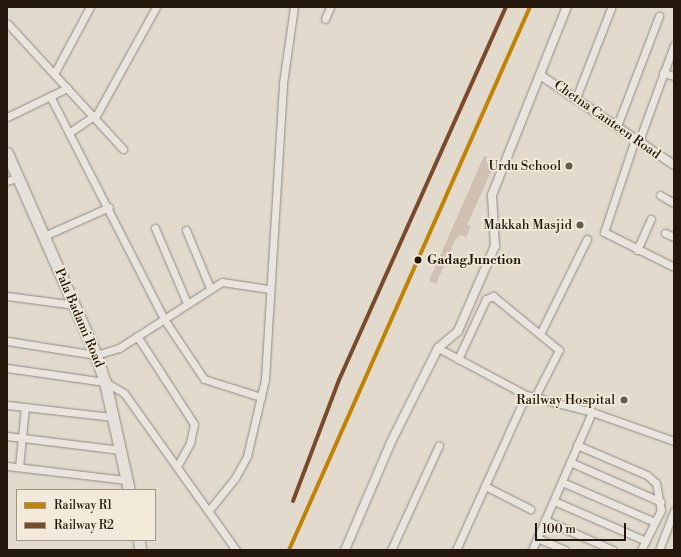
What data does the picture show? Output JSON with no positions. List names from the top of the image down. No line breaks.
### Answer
{"streets":{"main road":["Pala Badami Road"],"street":["Chetna Canteen Road"]},"places":["Urdu School","Makkah Masjid","Gadag Junction","Railway Hospital"],"lines":["rail line R1","rail line R2"],"legend":["Railway R1","Railway R2"],"scale_bar":"100 m"}
